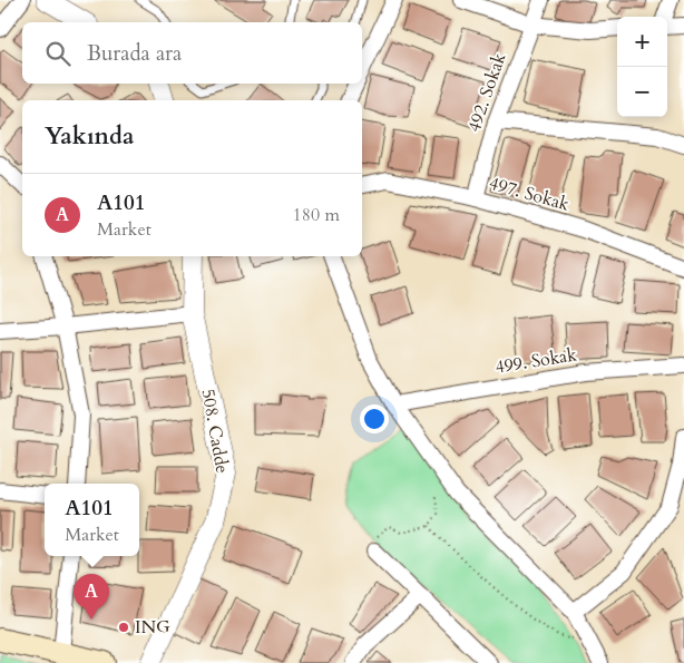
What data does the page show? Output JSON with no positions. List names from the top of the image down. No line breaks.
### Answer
{"streets":{"street":["492. Sokak","497. Sokak","499. Sokak","508. Cadde"]},"crossings":[["492. Sokak","497. Sokak"]],"places":["ING"],"page":{"map_buttons":["+","−"],"search":"Burada ara","heading":"Yakında","list":[{"mark":"A","name":"A101","note":"Market","value":"180 m"}],"popup":["A101","Market"],"pins":"A"}}
